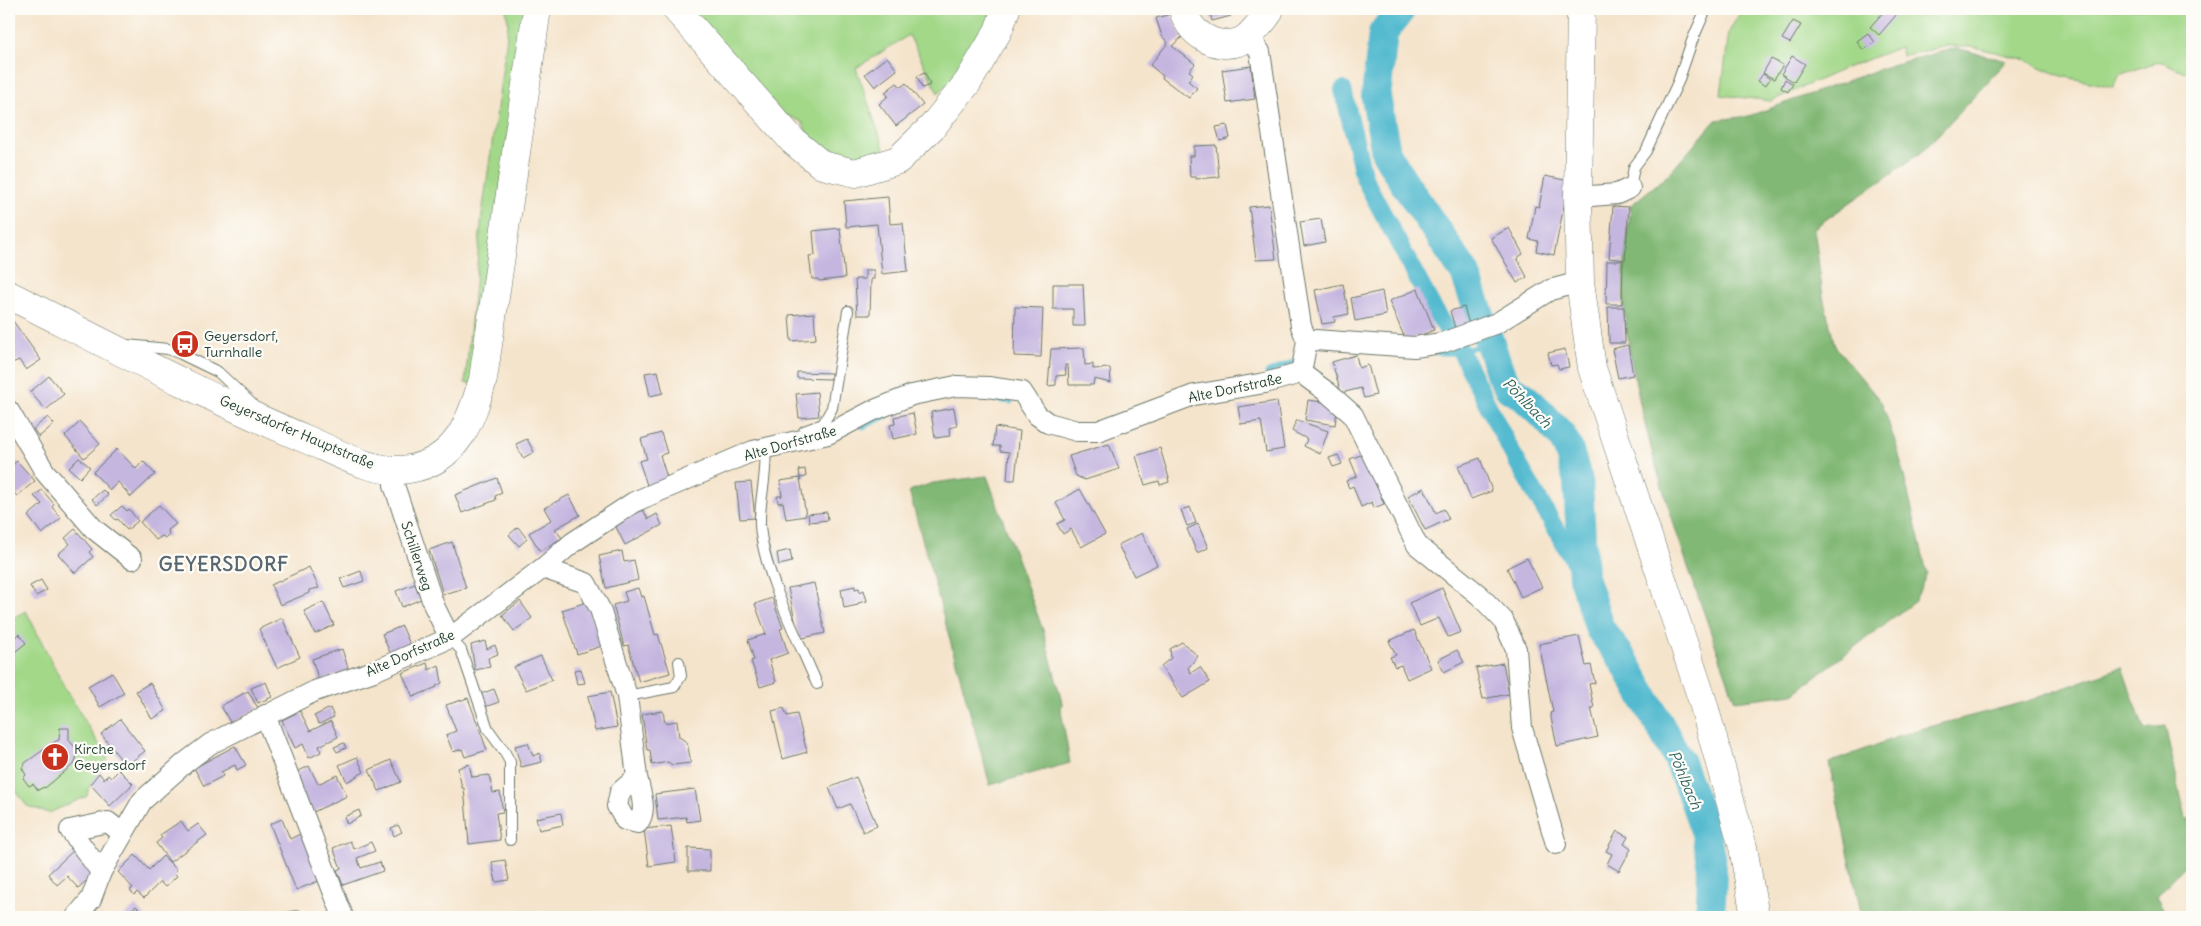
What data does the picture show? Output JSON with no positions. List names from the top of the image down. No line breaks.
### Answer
{"streets":{"main road":["Geyersdorfer Hauptstraße"],"street":["Alte Dorfstraße","Schillerweg"]},"crossings":[["Alte Dorfstraße","Schillerweg"],["Geyersdorfer Hauptstraße","Schillerweg"]],"districts":["GEYERSDORF"],"water":["Pöhlbach"],"places":{"bus stop":["Geyersdorf, Turnhalle"],"church":["Kirche Geyersdorf"]}}
